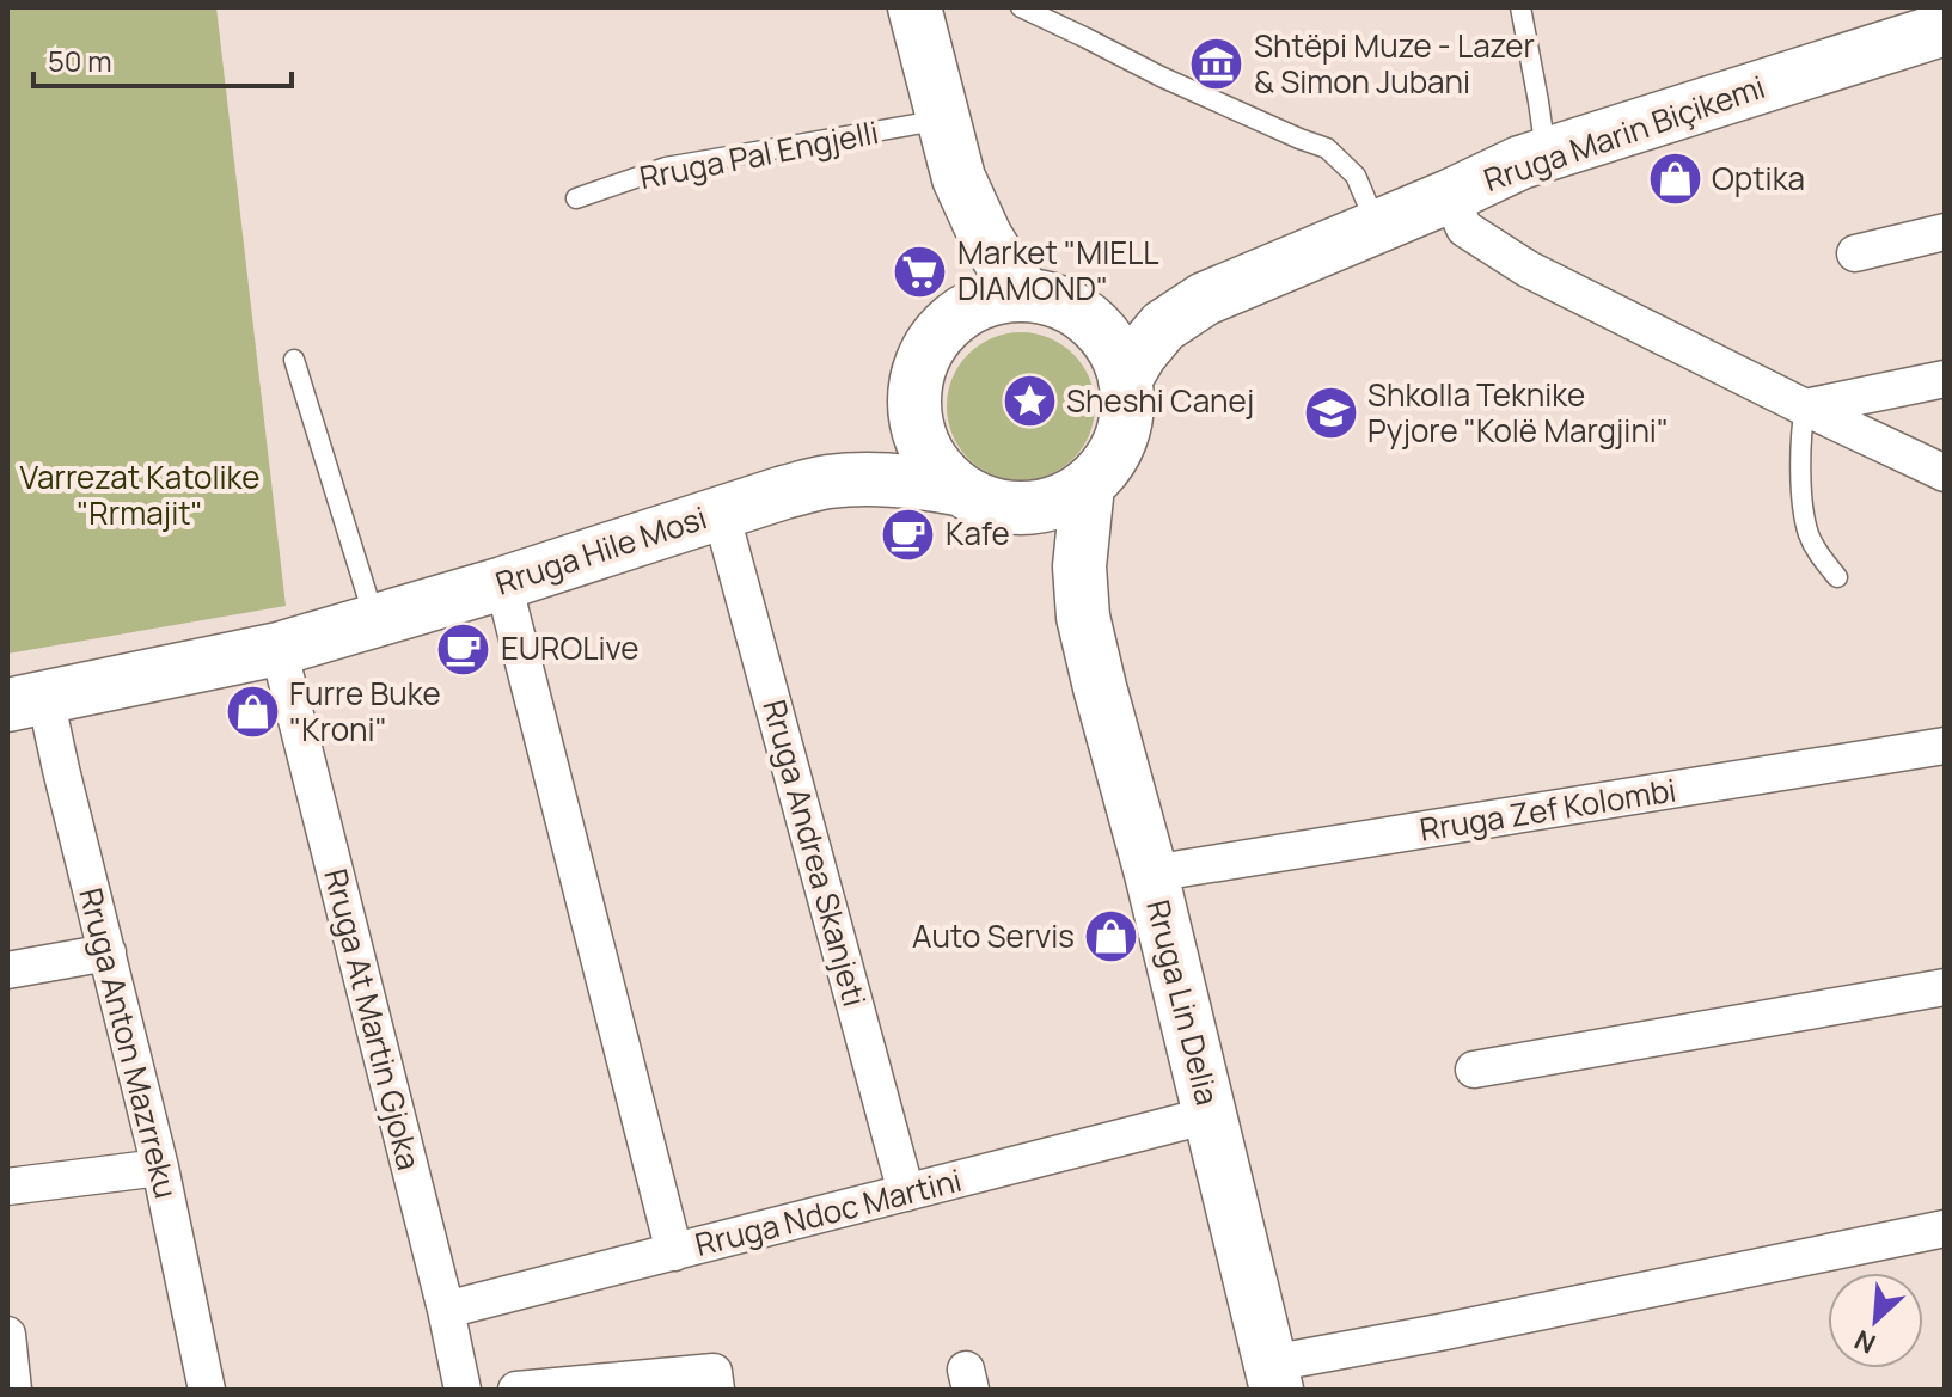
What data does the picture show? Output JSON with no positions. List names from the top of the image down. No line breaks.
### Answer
{"streets":{"main road":["Rruga Marin Biçikemi","Rruga Hile Mosi","Rruga Lin Delia"],"street":["Rruga Zef Kolombi","Rruga Andrea Skanjeti","Rruga At Martin Gjoka","Rruga Anton Mazrreku","Rruga Ndoc Martini"],"lane":["Rruga Pal Engjelli"]},"crossings":[["Rruga Marin Biçikemi","Rruga Hile Mosi"],["Rruga Marin Biçikemi","Rruga Lin Delia"],["Rruga Hile Mosi","Rruga Andrea Skanjeti"],["Rruga Hile Mosi","Rruga Lin Delia"],["Rruga Hile Mosi","Rruga At Martin Gjoka"],["Rruga Hile Mosi","Rruga Anton Mazrreku"],["Rruga Zef Kolombi","Rruga Lin Delia"],["Rruga Andrea Skanjeti","Rruga Ndoc Martini"],["Rruga Lin Delia","Rruga Ndoc Martini"],["Rruga At Martin Gjoka","Rruga Ndoc Martini"]],"parks":["Varrezat Katolike \"Rrmajit\""],"places":{"museum":["Shtëpi Muze - Lazer & Simon Jubani"],"shop":["Optika","Furre Buke \"Kroni\"","Auto Servis"],"supermarket":["Market \"MIELL DIAMOND\""],"place":["Sheshi Canej"],"school or university":["Shkolla Teknike Pyjore \"Kolë Margjini\""],"cafe":["Kafe","EUROLive"]},"scale_bar":"50 m","north":"bottom left"}
